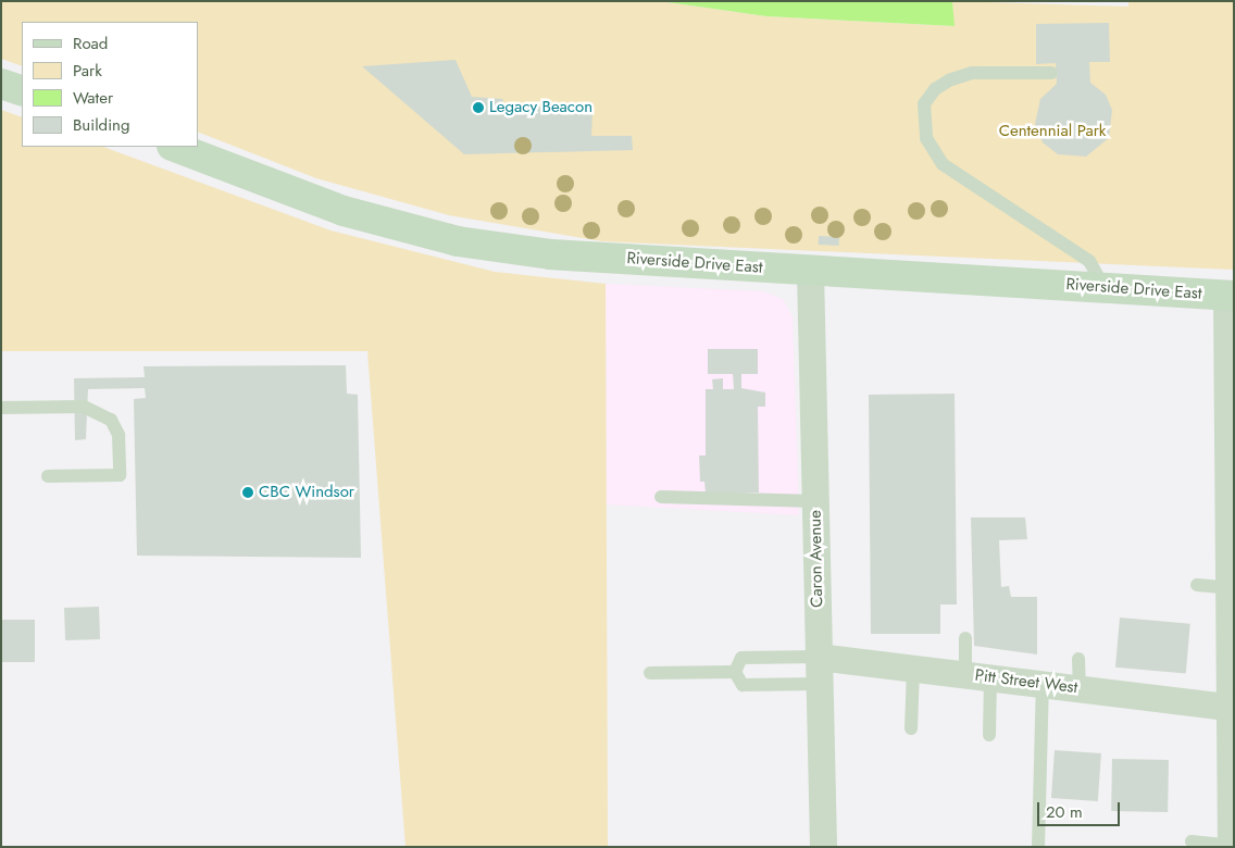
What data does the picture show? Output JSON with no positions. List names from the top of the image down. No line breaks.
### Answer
{"streets":{"main road":["Riverside Drive East"],"street":["Caron Avenue","Pitt Street West"]},"crossings":[["Riverside Drive East","Caron Avenue"],["Caron Avenue","Pitt Street West"]],"parks":["Centennial Park"],"places":["Legacy Beacon","CBC Windsor"],"legend":["Road","Park","Water","Building"],"scale_bar":"20 m"}
